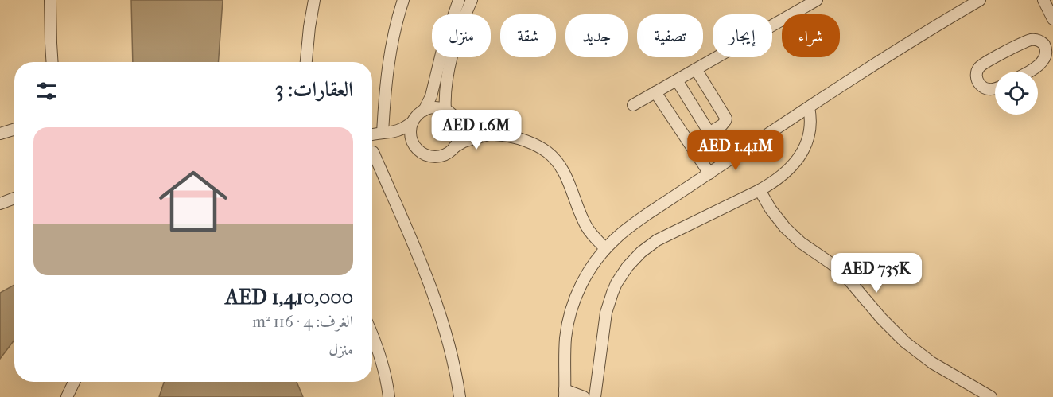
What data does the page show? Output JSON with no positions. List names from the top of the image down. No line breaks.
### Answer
{"page":{"chip":["شراء","إيجار","تصفية","جديد","شقة","منزل"],"heading":"العقارات: 3","price":["AED 1.6M","AED 1.41M","AED 735K"],"list":[{"name":"AED 1,410,000","note":"الغرف: 4 · 116 m² · منزل"}]}}
